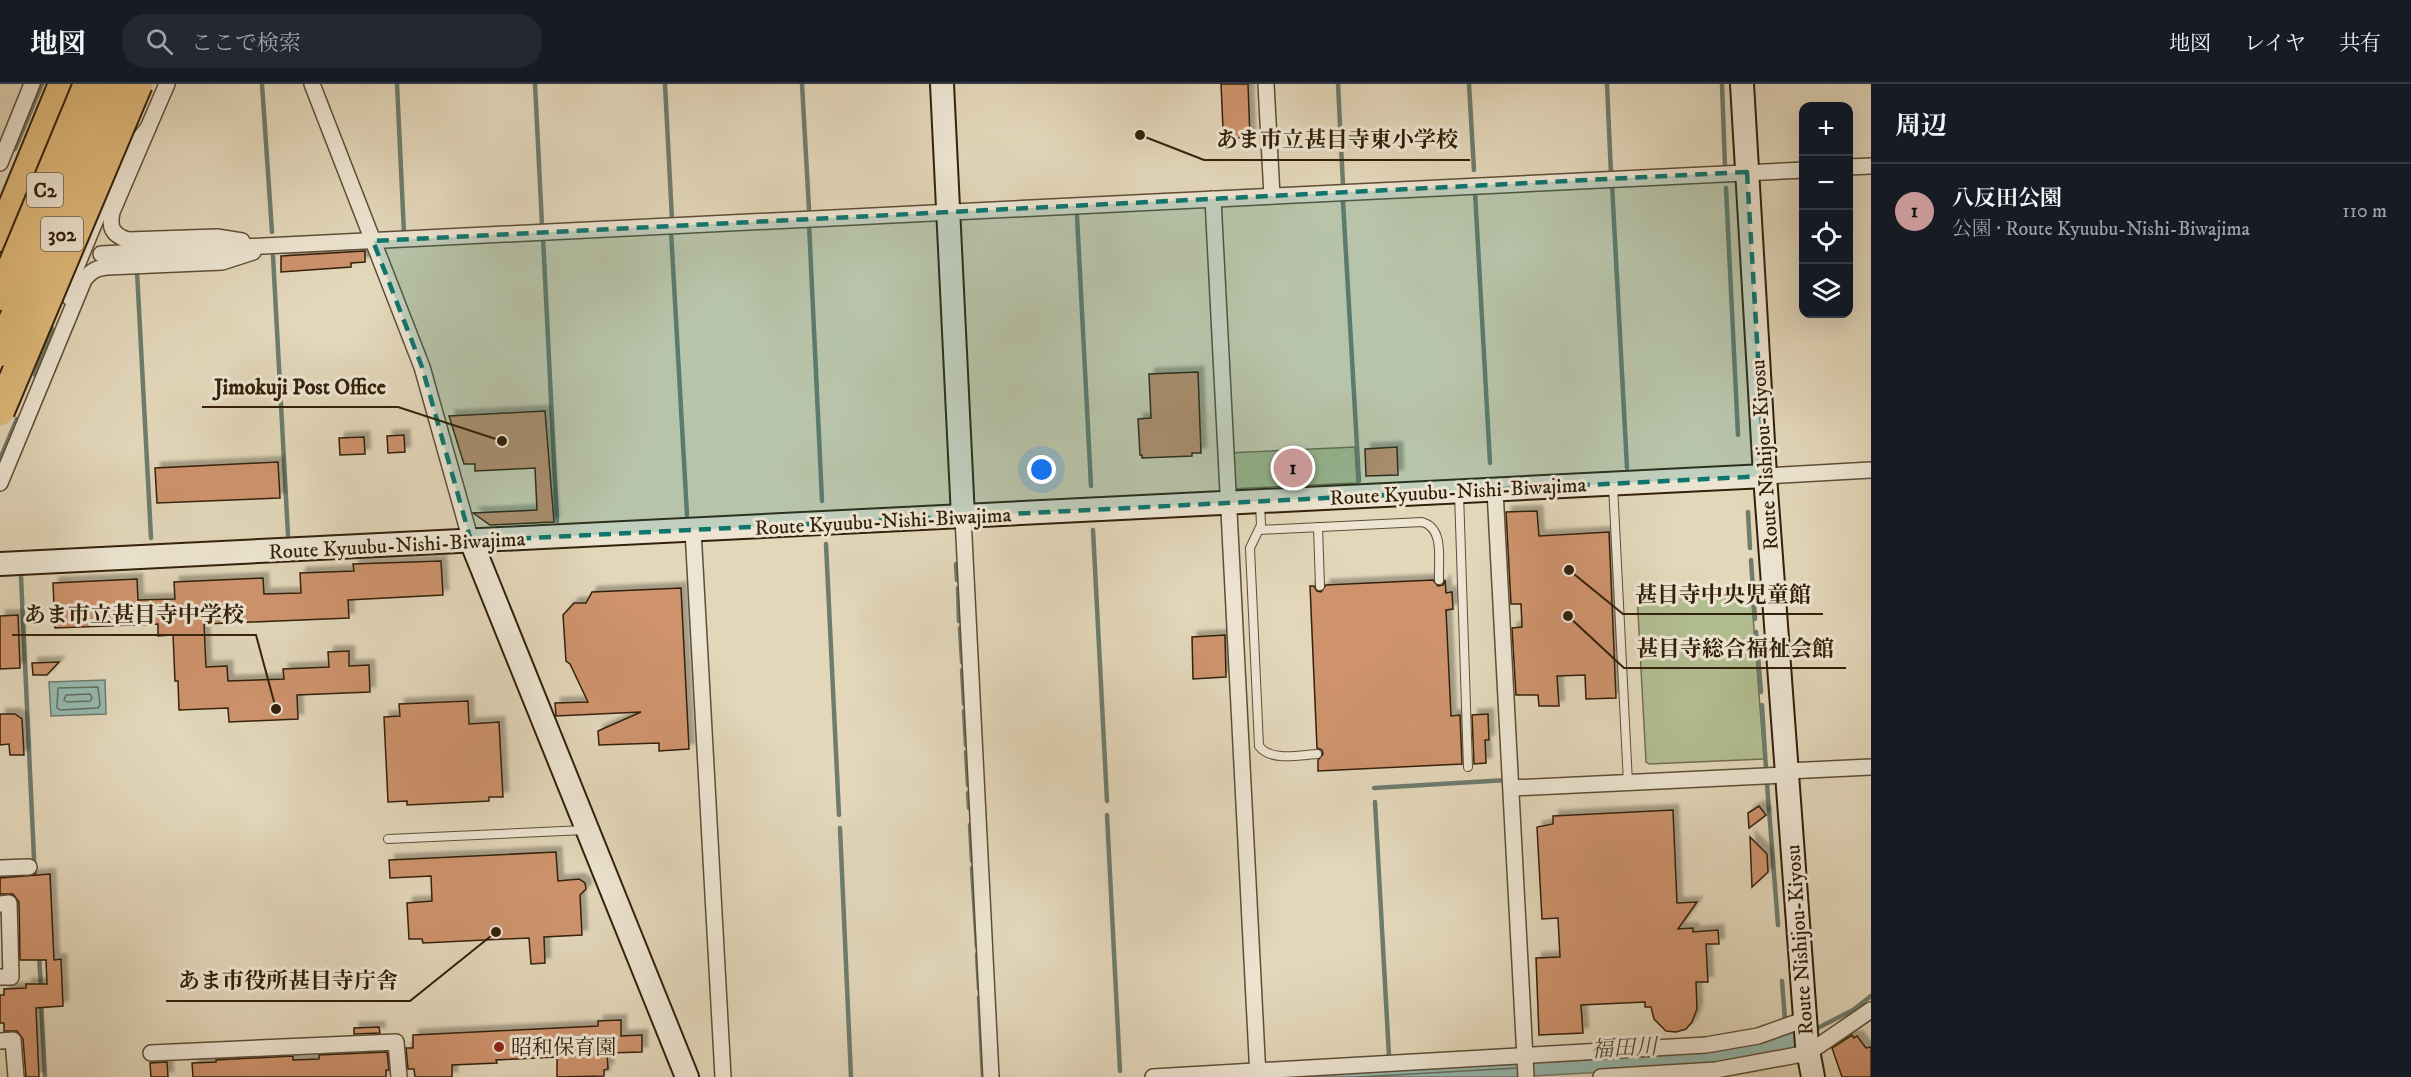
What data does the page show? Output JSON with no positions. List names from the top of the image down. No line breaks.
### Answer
{"streets":{"highway":["C2","302"],"main road":["Route Nishijou-Kiyosu","Route Kyuubu-Nishi-Biwajima"]},"crossings":[["Route Nishijou-Kiyosu","Route Kyuubu-Nishi-Biwajima"]],"water":["福田川"],"places":["あま市立甚目寺東小学校","Jimokuji Post Office","甚目寺中央児童館","甚目寺総合福祉会館","あま市立甚目寺中学校","あま市役所甚目寺庁舎","昭和保育園"],"page":{"header":"地図","search":"ここで検索","nav":["地図","レイヤ","共有"],"heading":"周辺","map_buttons":["+","−"],"list":[{"mark":"1","name":"八反田公園","note":"公園 · Route Kyuubu-Nishi-Biwajima","value":"110 m"}],"pins":"1"}}
